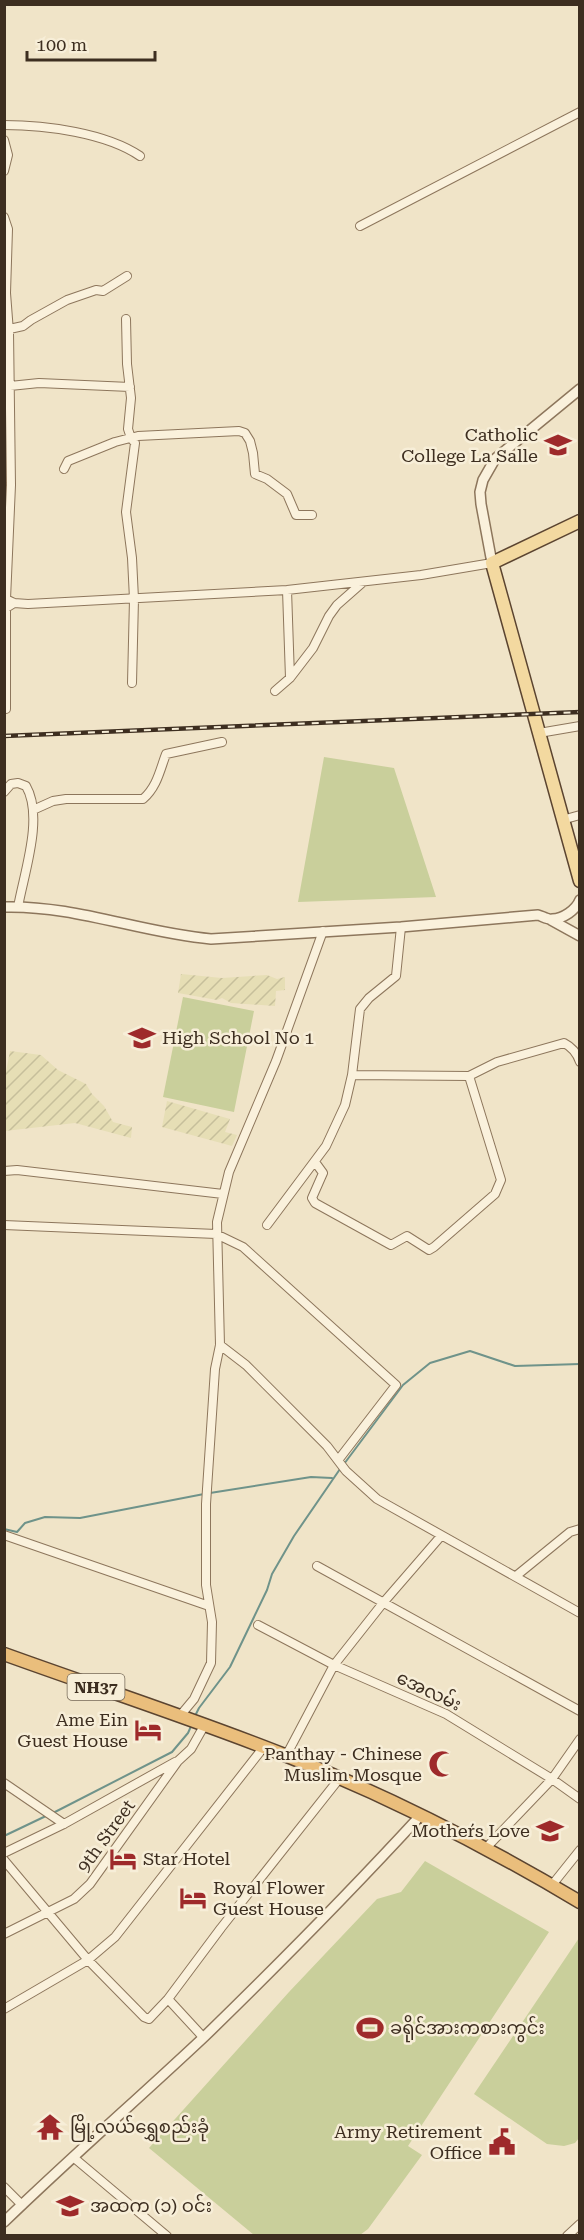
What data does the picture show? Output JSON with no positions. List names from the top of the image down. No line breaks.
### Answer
{"streets":{"highway":["NH37"],"street":["အေလမ်း","9th Street"]},"crossings":[["NH37","9th Street"]],"places":{"school or university":["Catholic College La Salle","High School No 1","Mother´s Love","အထက (၁) ဝင်း"],"hotel":["Ame Ein Guest House","Star Hotel","Royal Flower Guest House"],"mosque":["Panthay - Chinese Muslim Mosque"],"sports":["ခရိုင်အားကစားကွင်း"],"temple":["မြို့လယ်ရွှေစည်းခုံ"],"public building":["Army Retirement Office"]},"scale_bar":"100 m"}
